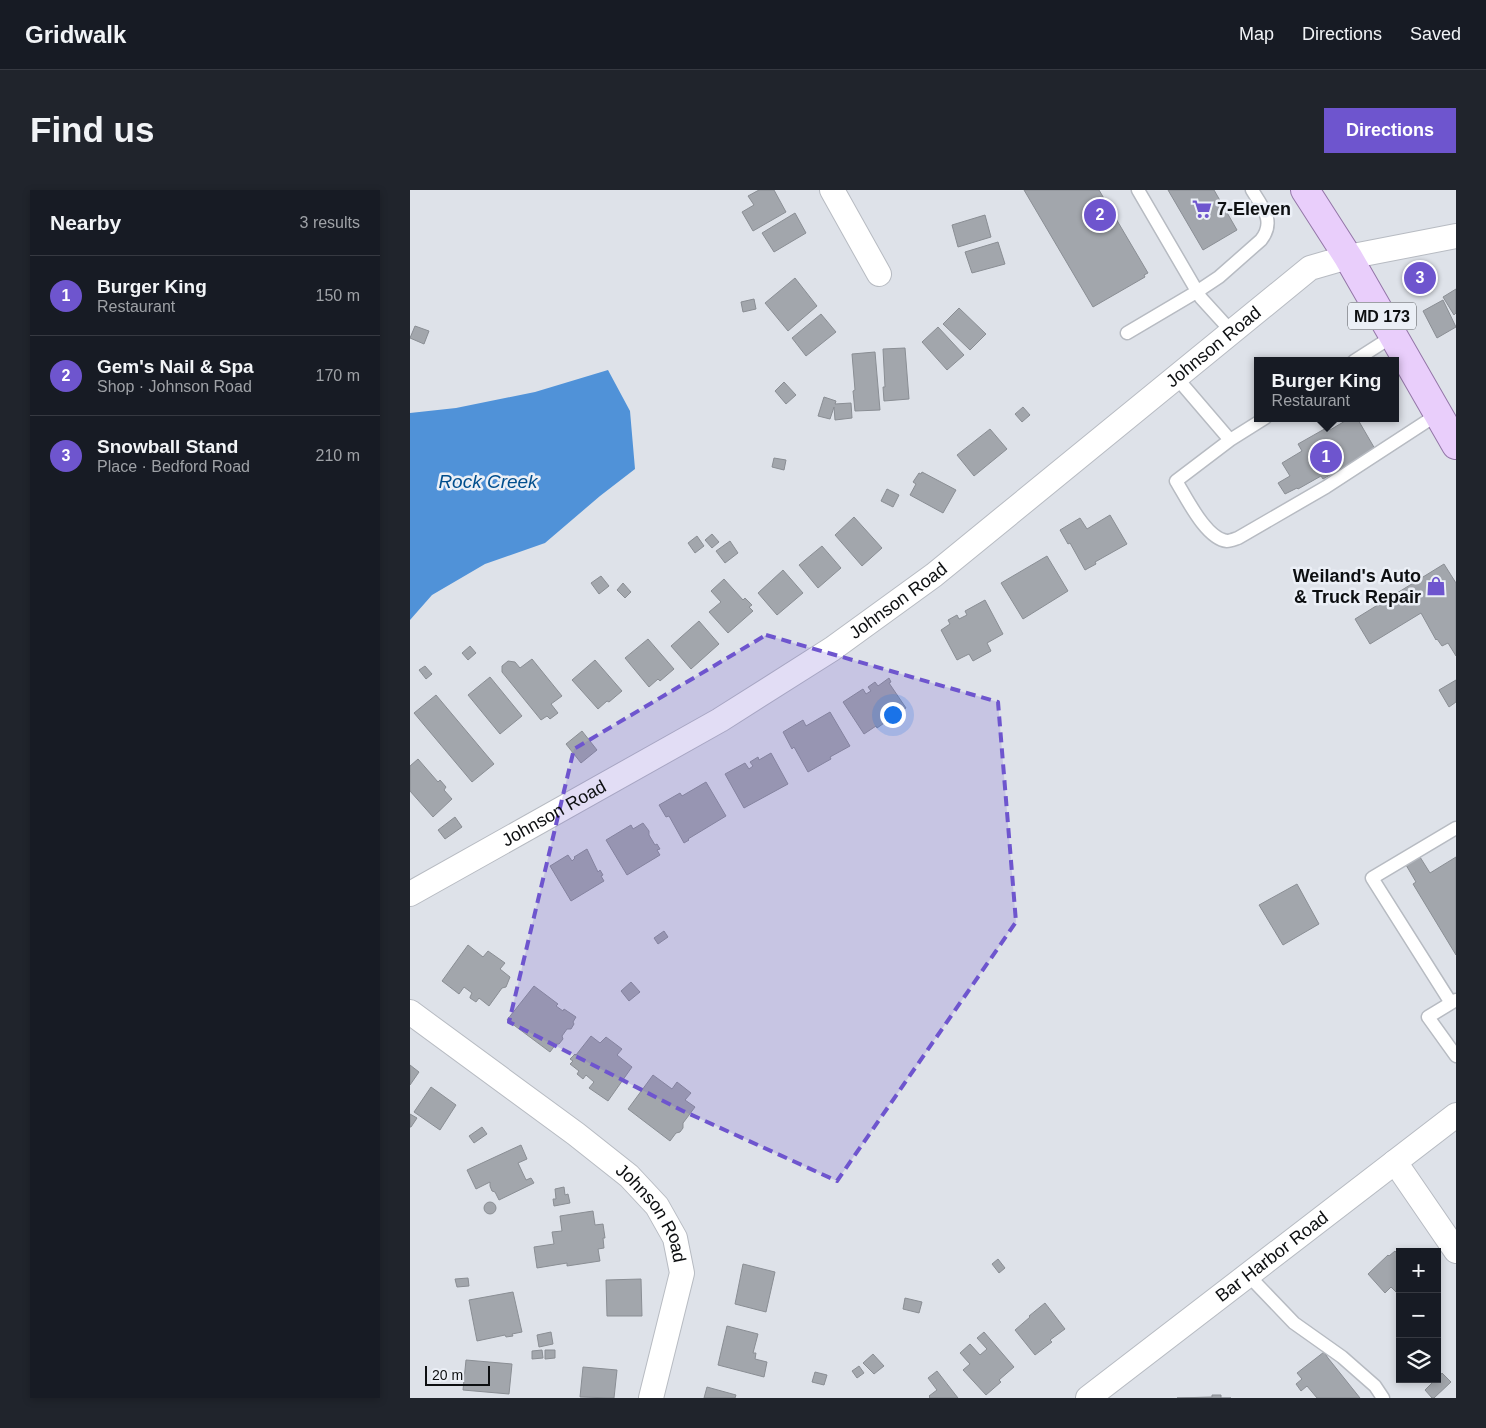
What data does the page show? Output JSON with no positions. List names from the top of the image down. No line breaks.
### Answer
{"streets":{"main road":["MD 173"],"street":["Johnson Road","Bar Harbor Road"]},"crossings":[["MD 173","Johnson Road"]],"water":["Rock Creek"],"places":{"supermarket":["7-Eleven"],"shop":["Weiland's Auto & Truck Repair"]},"scale_bar":"20 m","page":{"header":"Gridwalk","nav":["Map","Directions","Saved"],"buttons":"Directions","title":"Find us","heading":["Nearby","3 results"],"pins":["2","3","1"],"list":[{"mark":"1","name":"Burger King","note":"Restaurant","value":"150 m"},{"mark":"2","name":"Gem's Nail & Spa","note":"Shop · Johnson Road","value":"170 m"},{"mark":"3","name":"Snowball Stand","note":"Place · Bedford Road","value":"210 m"}],"popup":["Burger King","Restaurant"],"map_buttons":["+","−"],"scale":"20 m"}}
